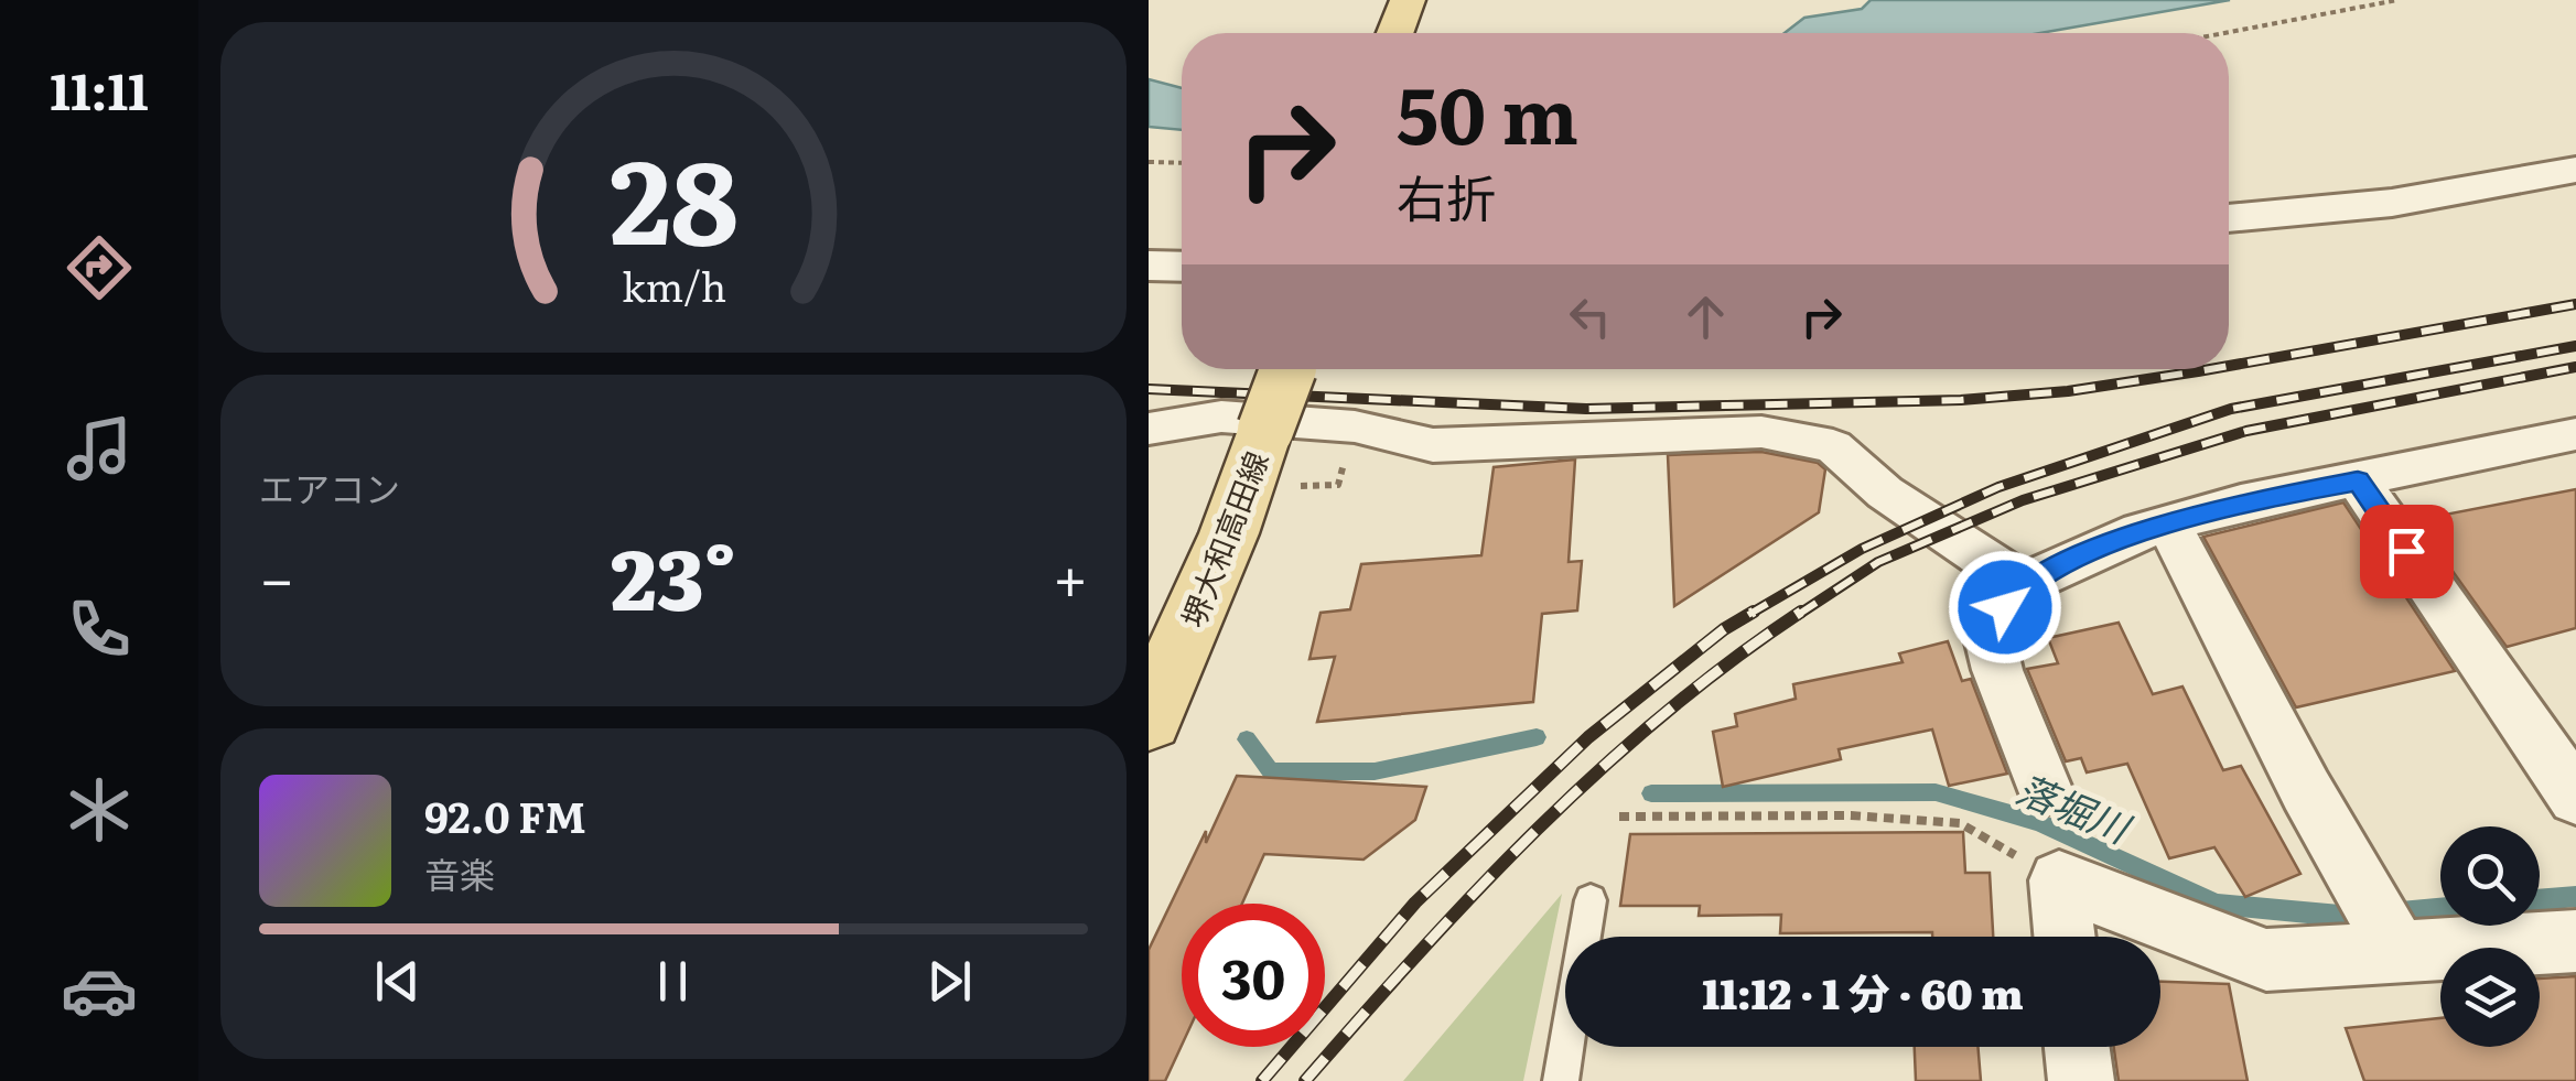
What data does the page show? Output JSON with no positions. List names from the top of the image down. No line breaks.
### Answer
{"streets":{"main road":["堺大和高田線"]},"water":["落堀川"],"page":{"tabs":"11:11","turn":["50 m","右折"],"tile":"エアコン","heat":["−","23°","+"],"song":["92.0 FM","音楽"],"limit":"30","trip":"11:12 · 1 分 · 60 m","gauge":["28","km/h"]}}
